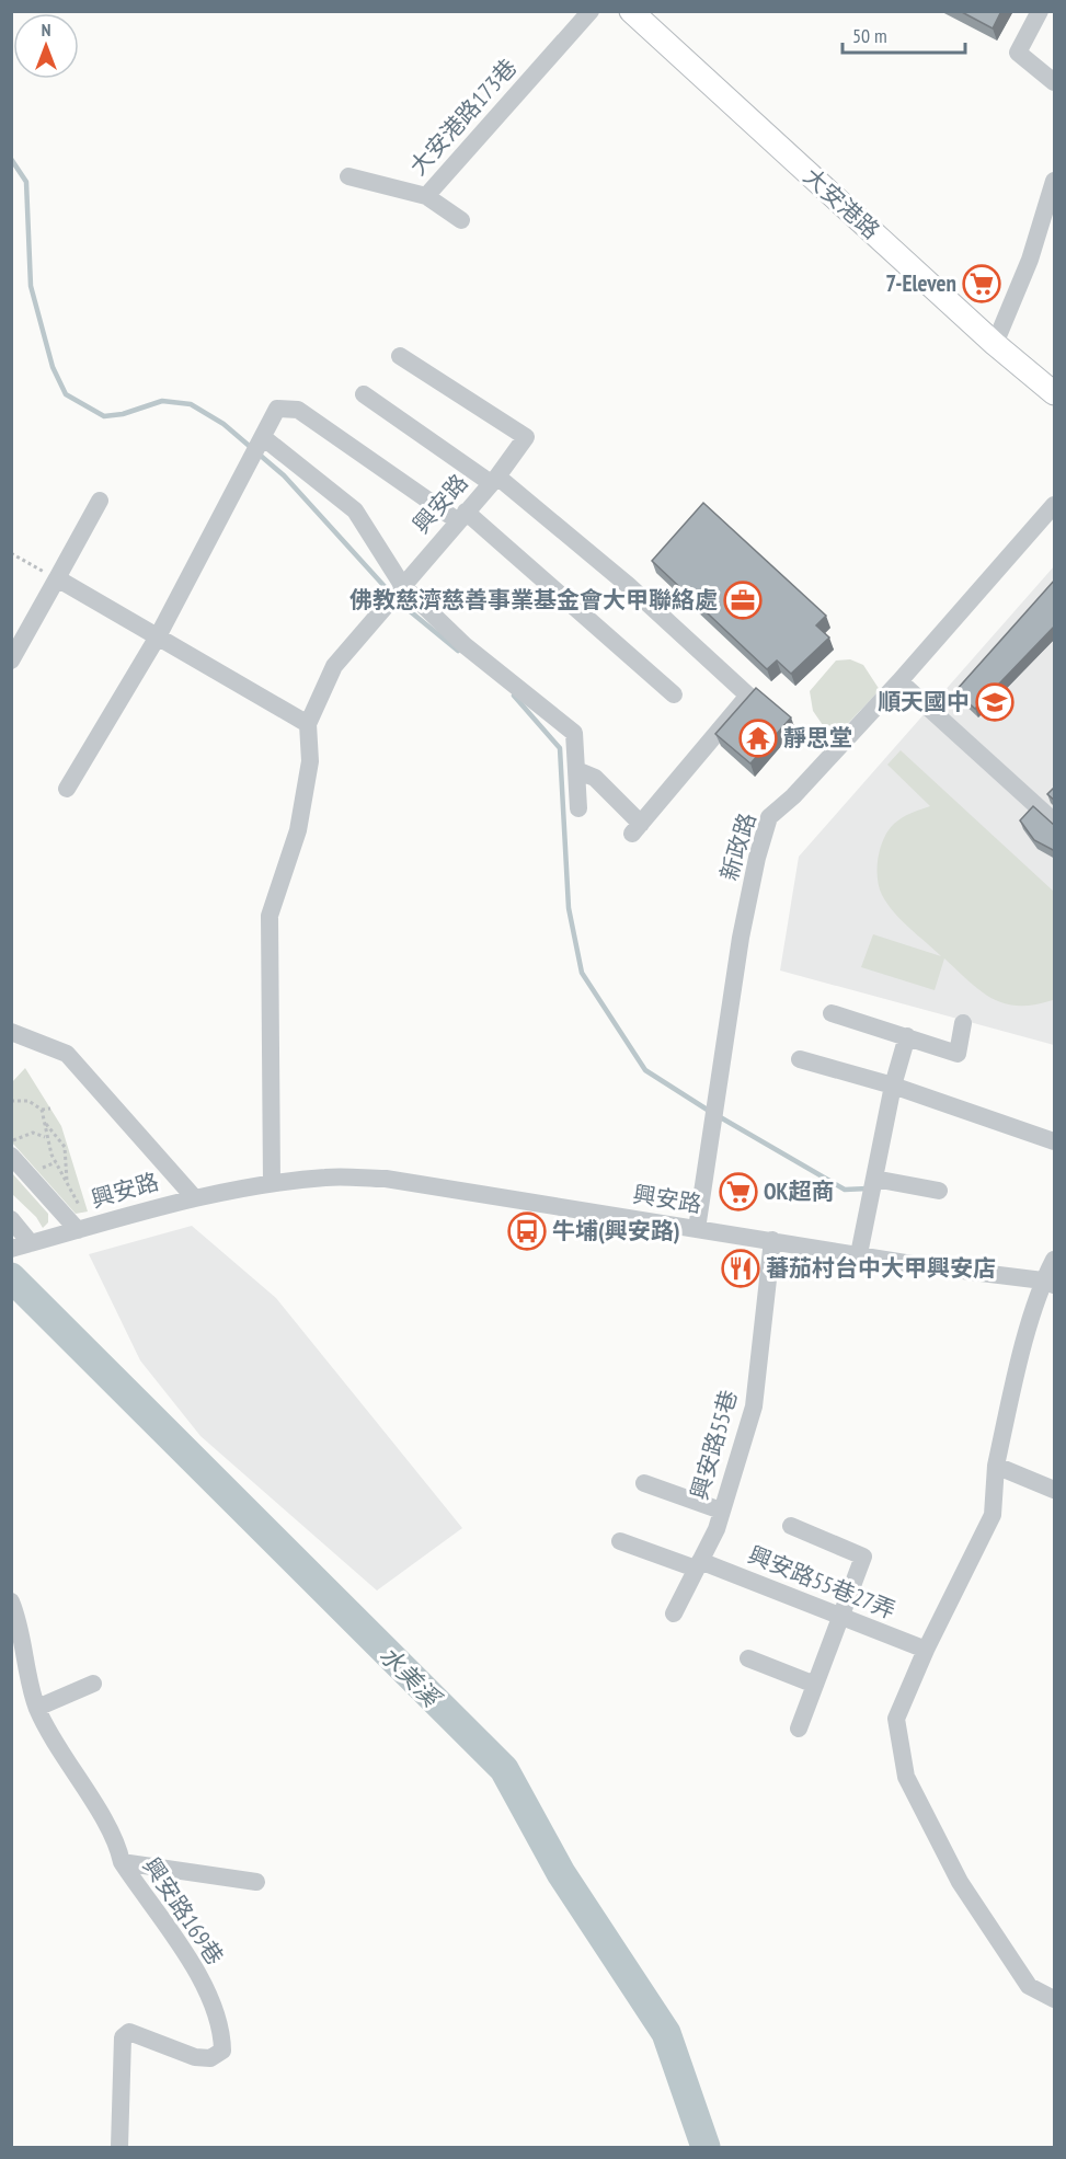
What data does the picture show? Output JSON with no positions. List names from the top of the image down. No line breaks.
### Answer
{"streets":{"main road":["大安港路"],"street":["大安港路173巷","興安路","新政路","興安路55巷","興安路55巷27弄","興安路169巷"]},"crossings":[["興安路","新政路"],["興安路","興安路55巷"],["興安路55巷","興安路55巷27弄"]],"water":["水美溪"],"places":{"supermarket":["7-Eleven","OK超商"],"office":["佛教慈濟慈善事業基金會大甲聯絡處"],"school or university":["順天國中"],"temple":["靜思堂"],"bus stop":["牛埔(興安路)"],"restaurant":["蕃茄村台中大甲興安店"]},"scale_bar":"50 m","north":"top"}
